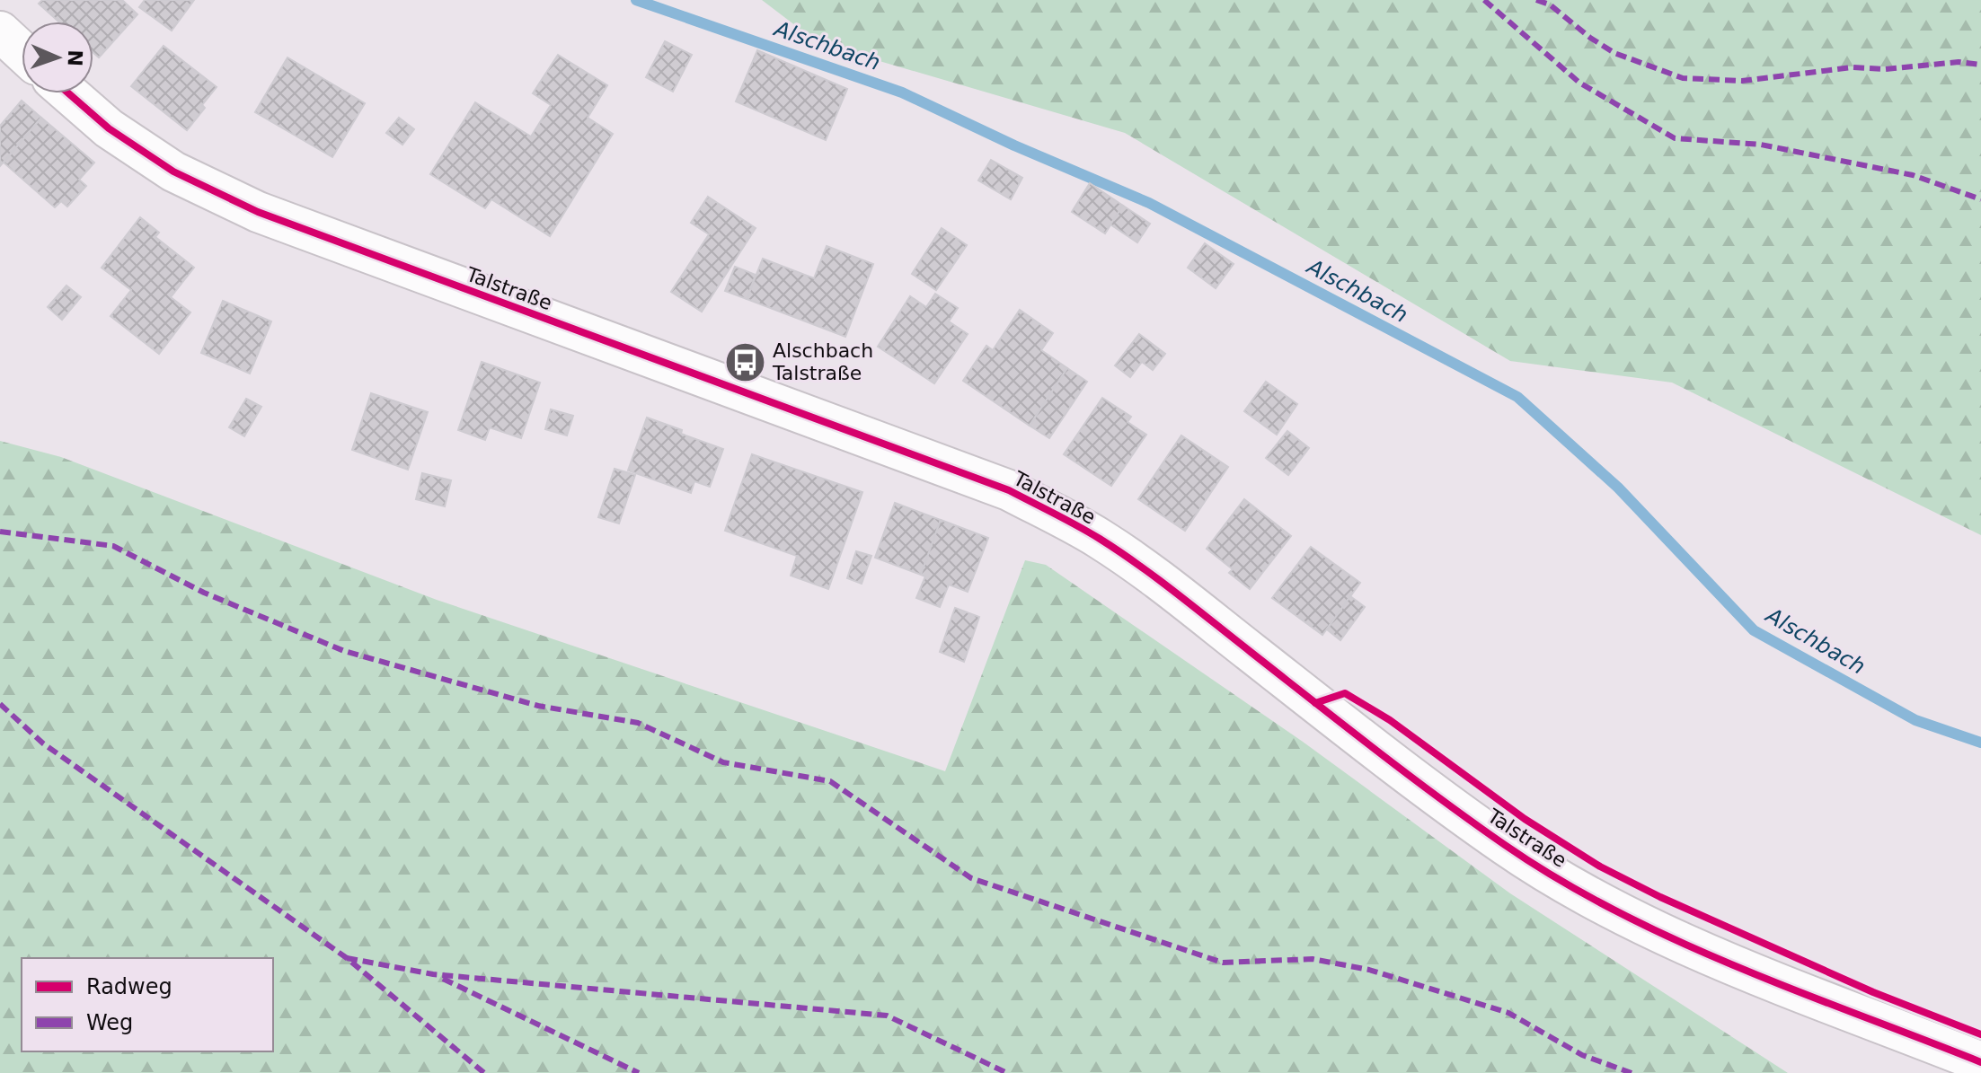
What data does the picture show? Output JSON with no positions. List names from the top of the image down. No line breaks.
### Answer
{"streets":{"street":["Talstraße"]},"water":["Alschbach"],"places":{"bus stop":["Alschbach Talstraße"]},"legend":["Radweg","Weg"],"north":"right"}
